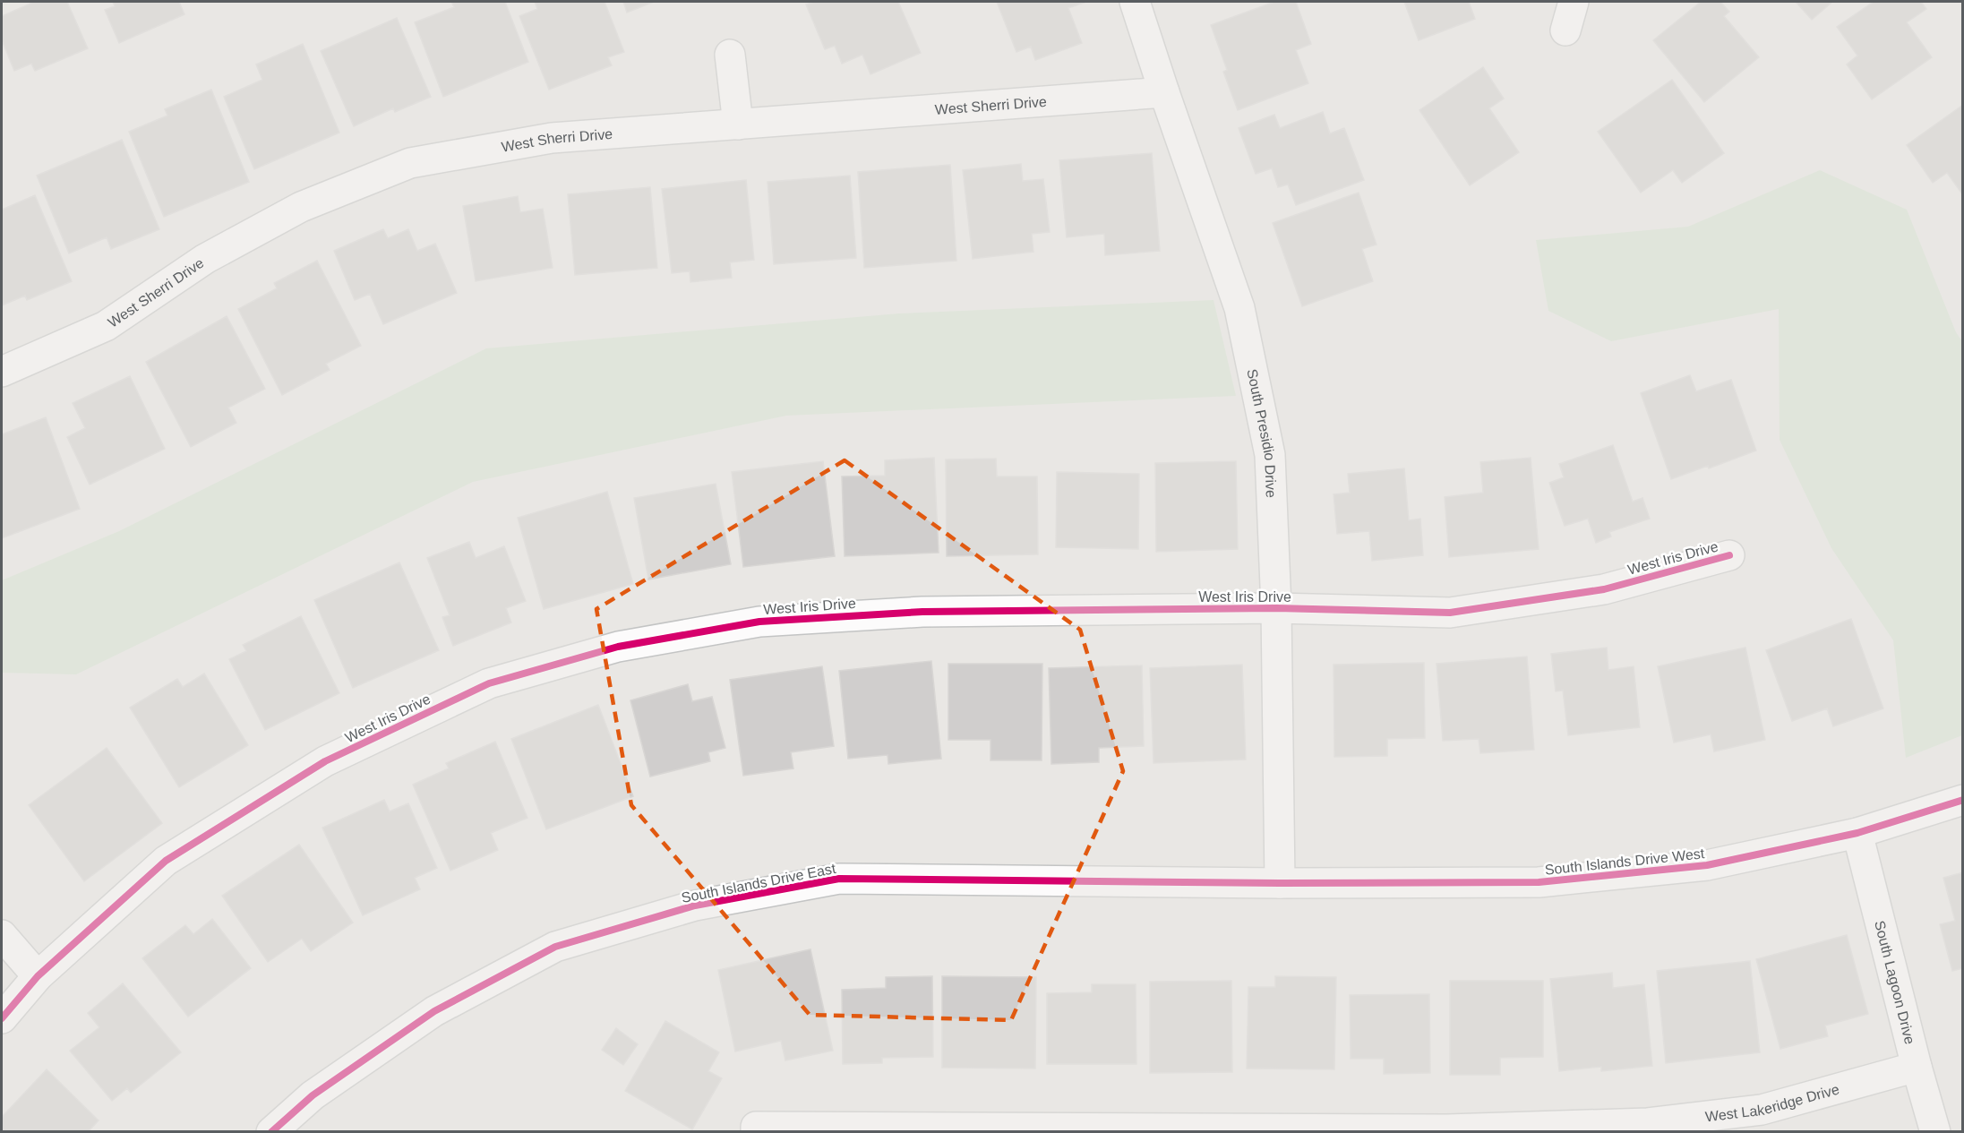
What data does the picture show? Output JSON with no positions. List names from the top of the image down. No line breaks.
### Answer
{"streets":{"street":["West Sherri Drive","South Presidio Drive","West Iris Drive","South Islands Drive West","South Islands Drive East","South Lagoon Drive","West Lakeridge Drive"]},"crossings":[["West Sherri Drive","South Presidio Drive"],["South Presidio Drive","West Iris Drive"],["South Presidio Drive","South Islands Drive West"],["South Presidio Drive","South Islands Drive East"],["South Islands Drive West","South Islands Drive East"],["South Islands Drive West","South Lagoon Drive"],["South Lagoon Drive","West Lakeridge Drive"]]}
